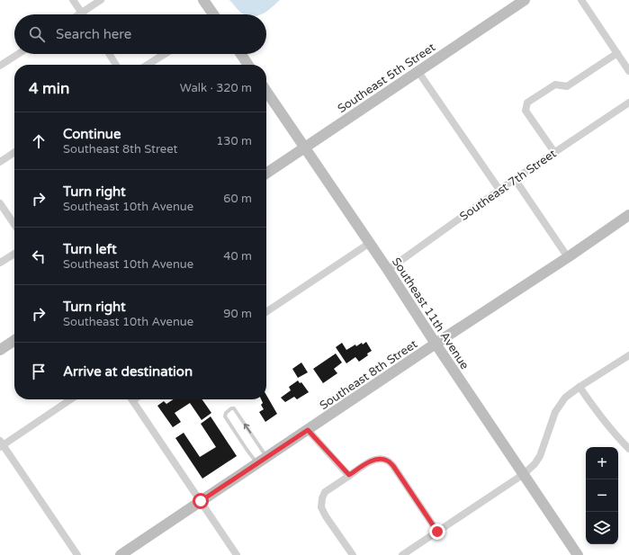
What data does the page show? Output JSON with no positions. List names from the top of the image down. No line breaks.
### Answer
{"streets":{"street":["Southeast 5th Street","Southeast 7th Street","Southeast 11th Avenue","Southeast 8th Street"]},"crossings":[["Southeast 5th Street","Southeast 11th Avenue"],["Southeast 7th Street","Southeast 11th Avenue"],["Southeast 11th Avenue","Southeast 8th Street"]],"page":{"search":"Search here","heading":["4 min","Walk · 320 m"],"list":[["Continue","Southeast 8th Street","130 m"],["Turn right","Southeast 10th Avenue","60 m"],["Turn left","Southeast 10th Avenue","40 m"],["Turn right","Southeast 10th Avenue","90 m"],"Arrive at destination"],"map_buttons":["+","−"]}}
